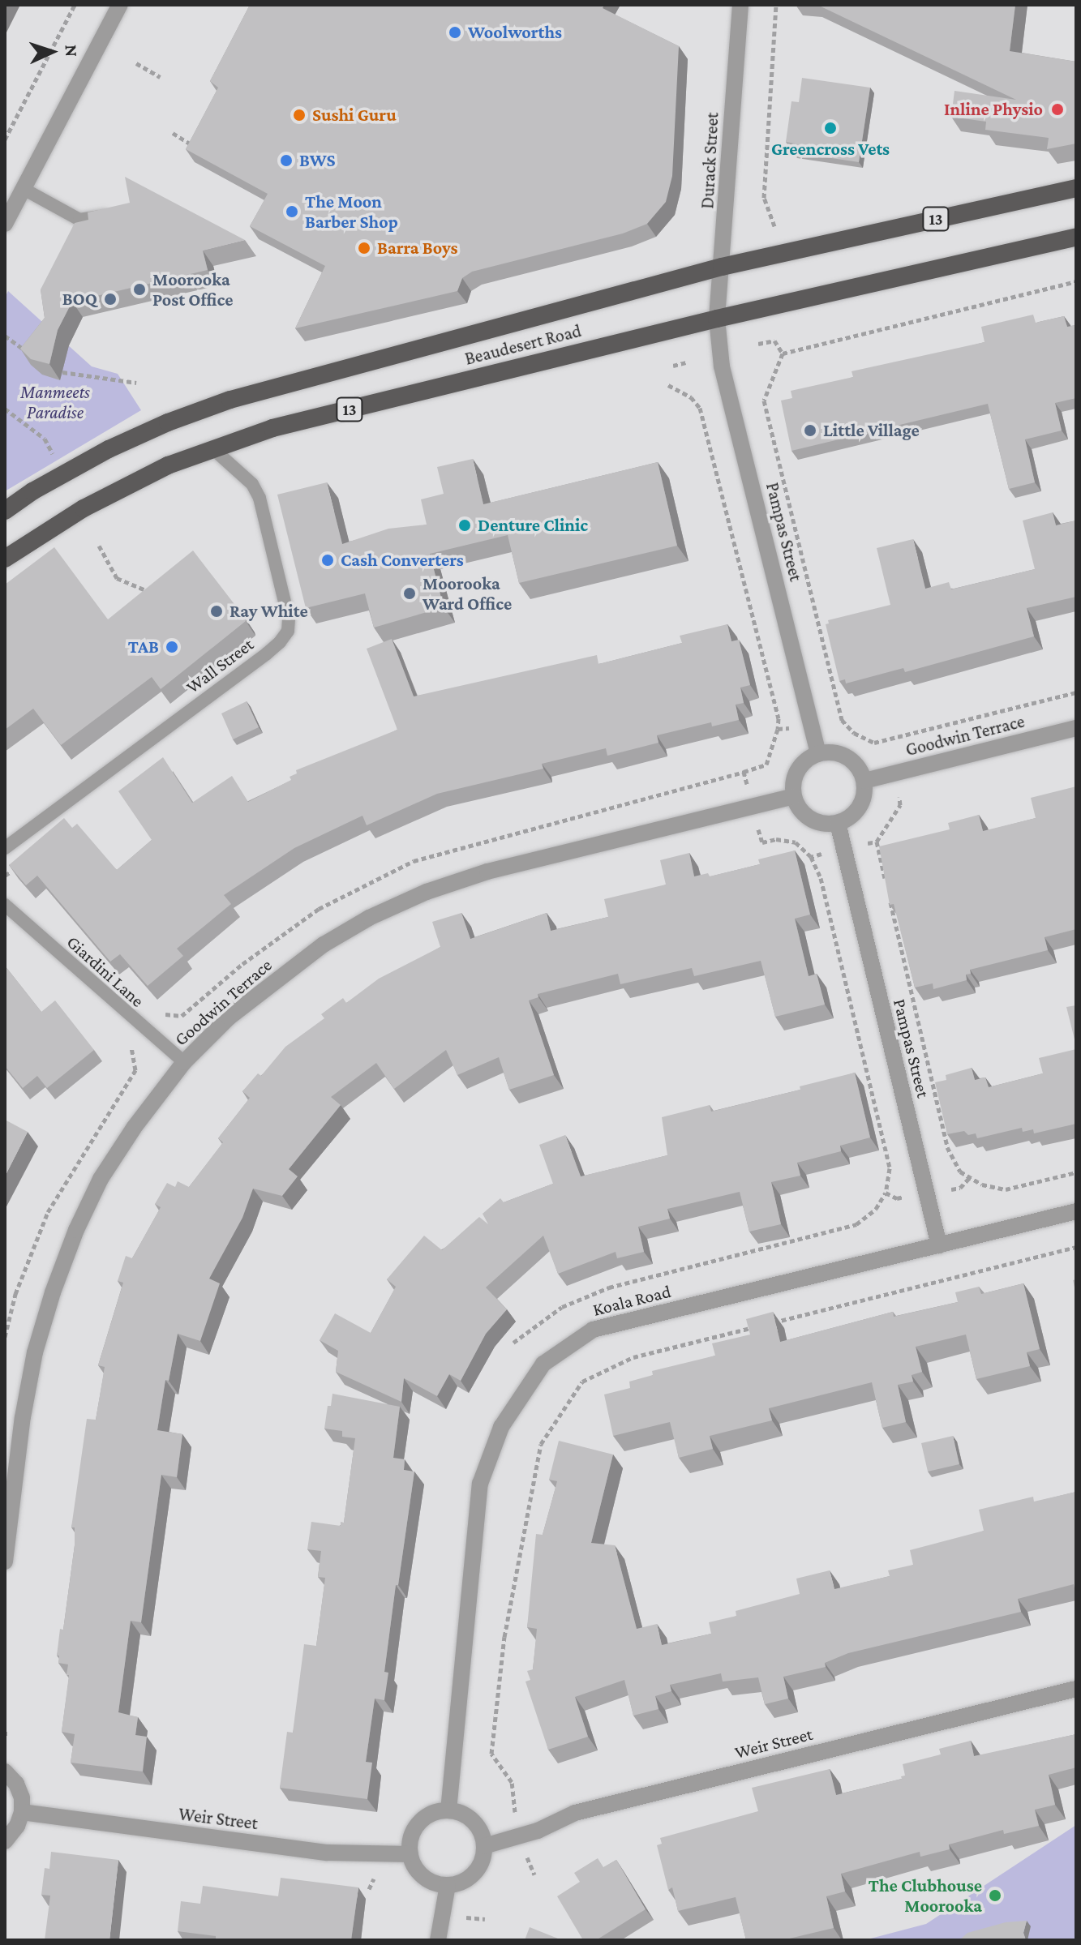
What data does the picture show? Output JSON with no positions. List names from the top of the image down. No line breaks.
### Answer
{"streets":{"highway":["13","Beaudesert Road"],"street":["Durack Street","Pampas Street","Goodwin Terrace","Koala Road","Weir Street"],"lane":["Wall Street","Giardini Lane"]},"crossings":[["Durack Street","Beaudesert Road"],["Durack Street","Pampas Street"],["Beaudesert Road","Pampas Street"],["Beaudesert Road","Wall Street"],["Pampas Street","Goodwin Terrace"],["Pampas Street","Koala Road"],["Goodwin Terrace","Giardini Lane"],["Koala Road","Weir Street"]],"parks":["Manmeets Paradise"],"places":["Woolworths","Inline Physio","Sushi Guru","Greencross Vets","BWS","The Moon Barber Shop","Barra Boys","Moorooka Post Office","BOQ","Little Village","Denture Clinic","Cash Converters","Moorooka Ward Office","Ray White","TAB","The Clubhouse Moorooka"],"north":"right"}
